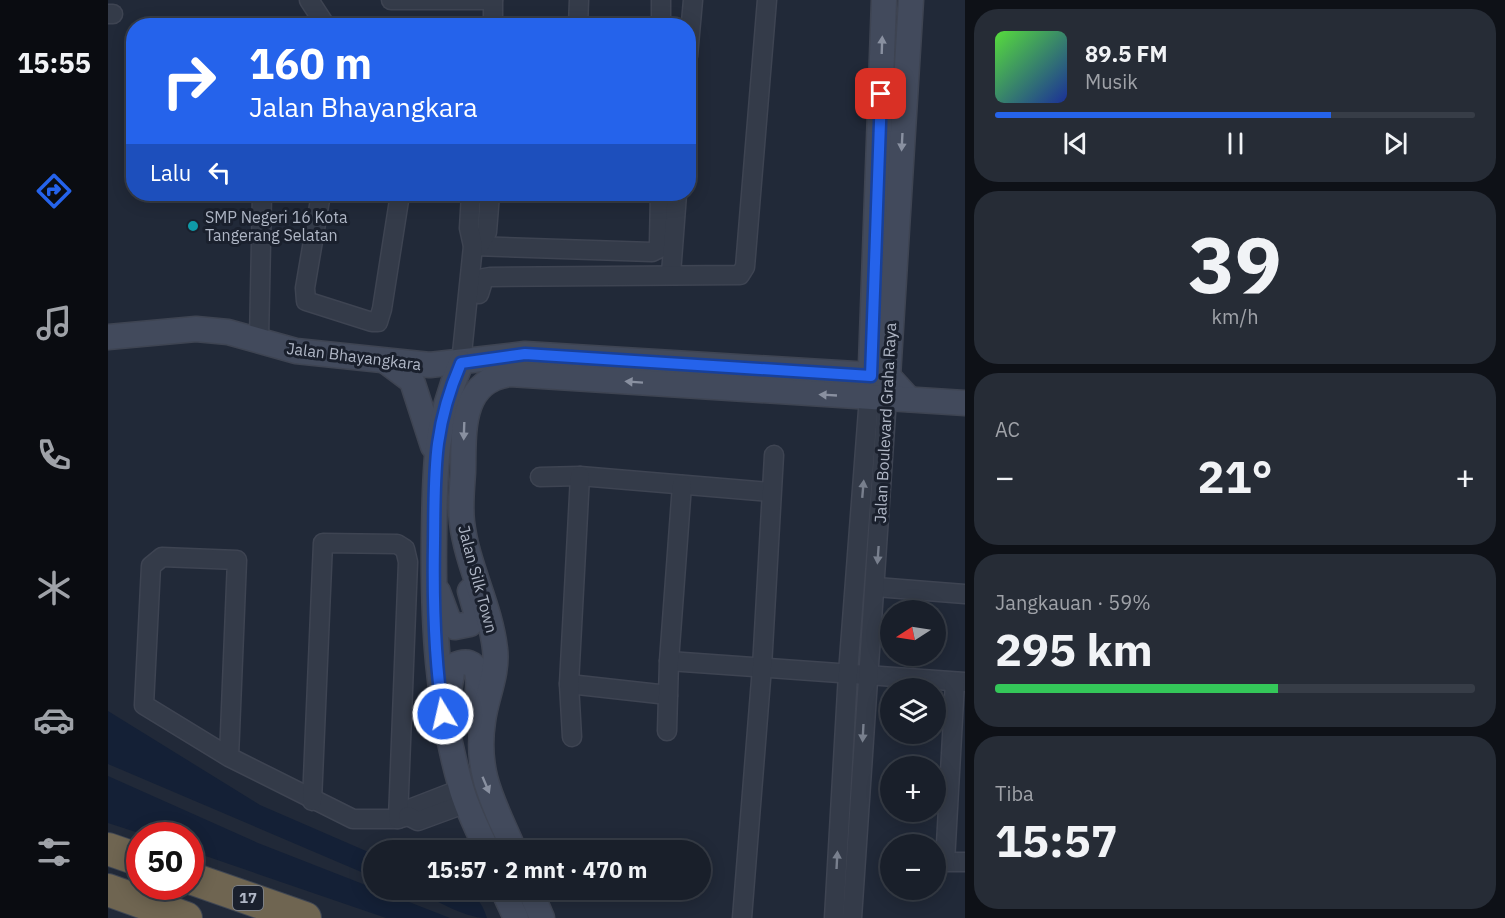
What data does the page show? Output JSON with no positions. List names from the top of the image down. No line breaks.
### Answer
{"streets":{"highway":["17"],"main road":["Jalan Bhayangkara","Jalan Boulevard Graha Raya","Jalan Silk Town"]},"crossings":[["Jalan Bhayangkara","Jalan Boulevard Graha Raya"],["Jalan Bhayangkara","Jalan Silk Town"],["Jalan Boulevard Graha Raya","Jalan Silk Town"]],"places":["SMP Negeri 16 Kota Tangerang Selatan"],"north":"left","page":{"tabs":"15:55","turn":["160 m","Jalan Bhayangkara"],"song":["89.5 FM","Musik"],"then":"Lalu","tile":[["39","km/h"],"AC",["Jangkauan · 59%","295 km"],["Tiba","15:57"]],"heat":["−","21°","+"],"map_buttons":["+","−"],"limit":"50","trip":"15:57 · 2 mnt · 470 m"}}
